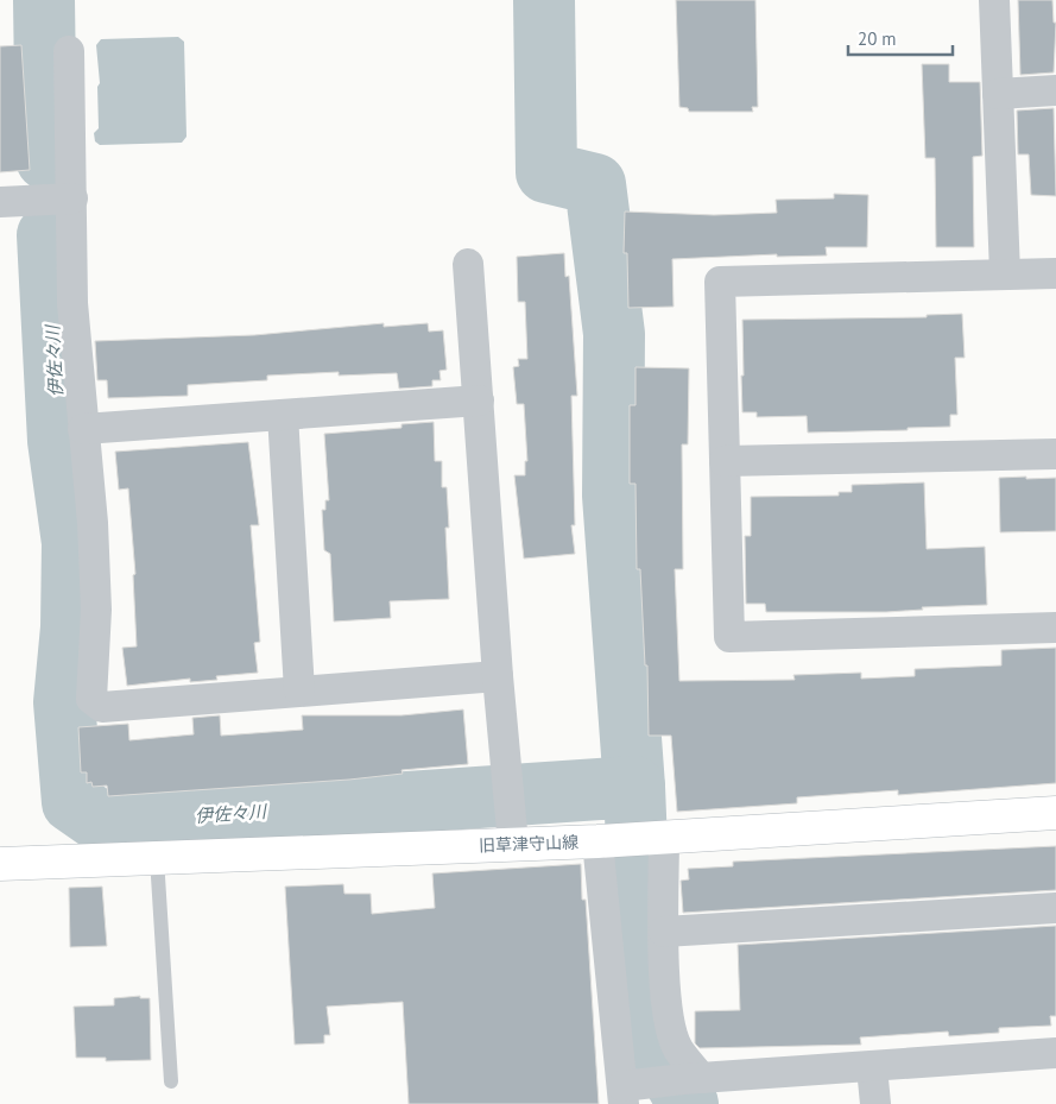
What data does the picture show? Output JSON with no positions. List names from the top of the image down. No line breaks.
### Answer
{"streets":{"street":["旧草津守山線"]},"water":["伊佐々川"],"scale_bar":"20 m"}
